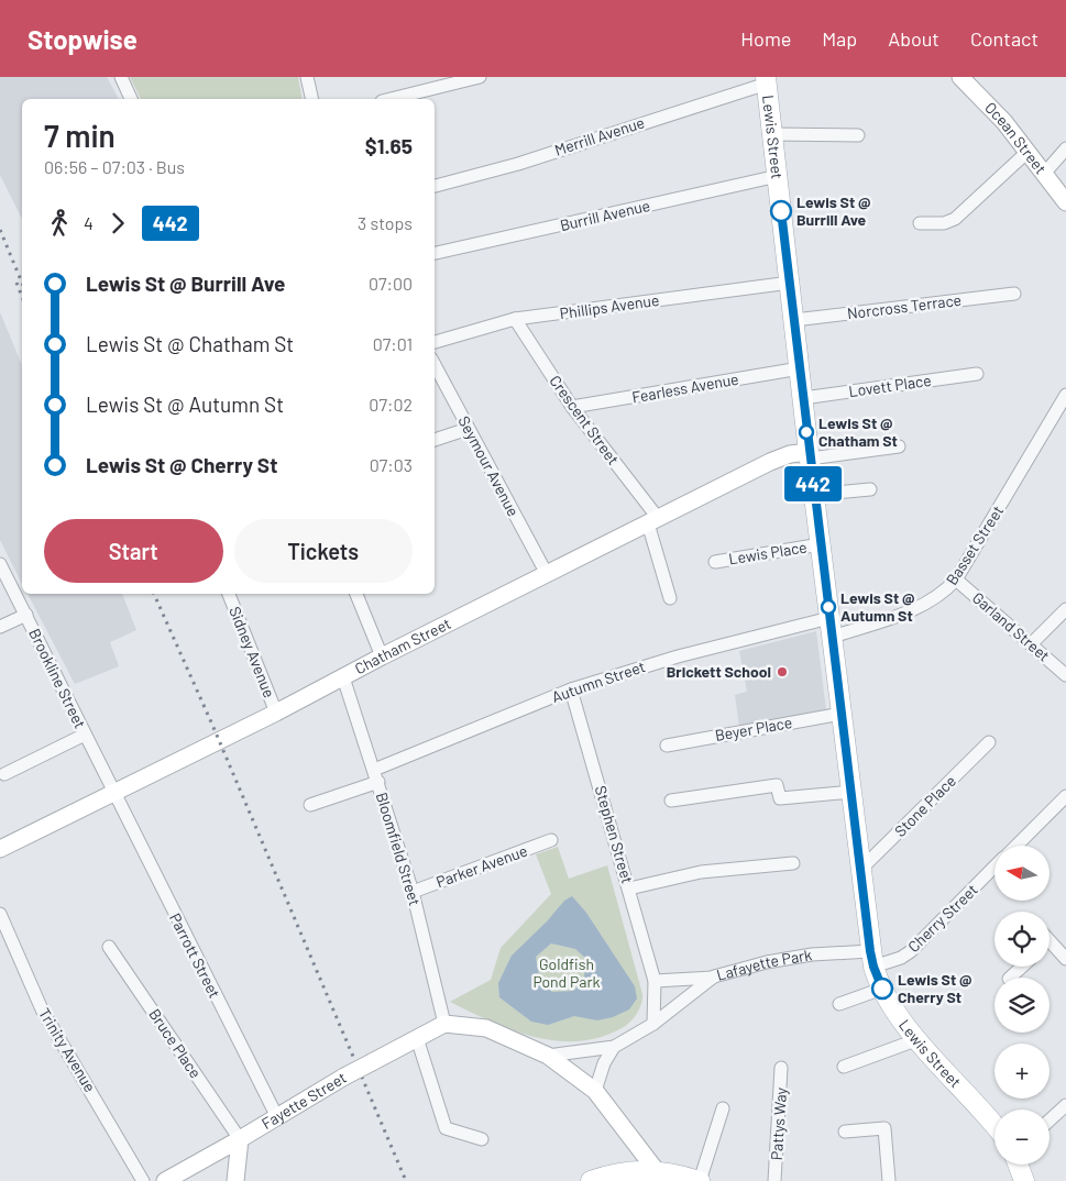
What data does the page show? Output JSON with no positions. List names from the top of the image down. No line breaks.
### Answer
{"streets":{"main road":["Lewis Street","Ocean Street","Chatham Street","Fayette Street"],"street":["Merrill Avenue","Burrill Avenue","Phillips Avenue","Norcross Terrace","Lovett Place","Fearless Avenue","Crescent Street","Seymour Avenue","Basset Street","Lewis Place","Garland Street","Sidney Avenue","Brookline Street","Autumn Street","Beyer Place","Stone Place","Stephen Street","Bloomfield Street","Parker Avenue","Cherry Street","Parrott Street","Lafayette Park","Bruce Place","Trinity Avenue","Pattys Way"]},"crossings":[["Merrill Avenue","Lewis Street"],["Lewis Street","Burrill Avenue"],["Lewis Street","Phillips Avenue"],["Lewis Street","Norcross Terrace"],["Lewis Street","Lovett Place"],["Lewis Street","Fearless Avenue"],["Lewis Street","Basset Street"],["Lewis Street","Lewis Place"],["Lewis Street","Chatham Street"],["Lewis Street","Autumn Street"],["Lewis Street","Beyer Place"],["Lewis Street","Stone Place"],["Lewis Street","Cherry Street"],["Lewis Street","Lafayette Park"],["Phillips Avenue","Crescent Street"],["Fearless Avenue","Crescent Street"],["Crescent Street","Chatham Street"],["Seymour Avenue","Chatham Street"],["Basset Street","Garland Street"],["Basset Street","Autumn Street"],["Chatham Street","Sidney Avenue"],["Chatham Street","Brookline Street"],["Chatham Street","Bloomfield Street"],["Chatham Street","Parrott Street"],["Brookline Street","Parrott Street"],["Autumn Street","Stephen Street"],["Autumn Street","Bloomfield Street"],["Stephen Street","Lafayette Park"],["Bloomfield Street","Parker Avenue"],["Bloomfield Street","Fayette Street"],["Cherry Street","Lafayette Park"],["Parrott Street","Fayette Street"],["Bruce Place","Fayette Street"]],"parks":["Goldfish Pond Park"],"places":["Lewis St @ Burrill Ave","Lewis St @ Chatham St","Lewis St @ Autumn St","Brickett School","Lewis St @ Cherry St"],"lines":["bus line 442"],"north":"left","page":{"header":"Stopwise","nav":["Home","Map","About","Contact"],"on_map":"442","heading":["7 min","06:56 – 07:03 · Bus","$1.65"],"legs":["4","442","3 stops"],"list":[{"name":"Lewis St @ Burrill Ave","value":"07:00"},{"name":"Lewis St @ Chatham St","value":"07:01"},{"name":"Lewis St @ Autumn St","value":"07:02"},{"name":"Lewis St @ Cherry St","value":"07:03"}],"buttons":["Start","Tickets"],"map_buttons":["+","−"]}}
